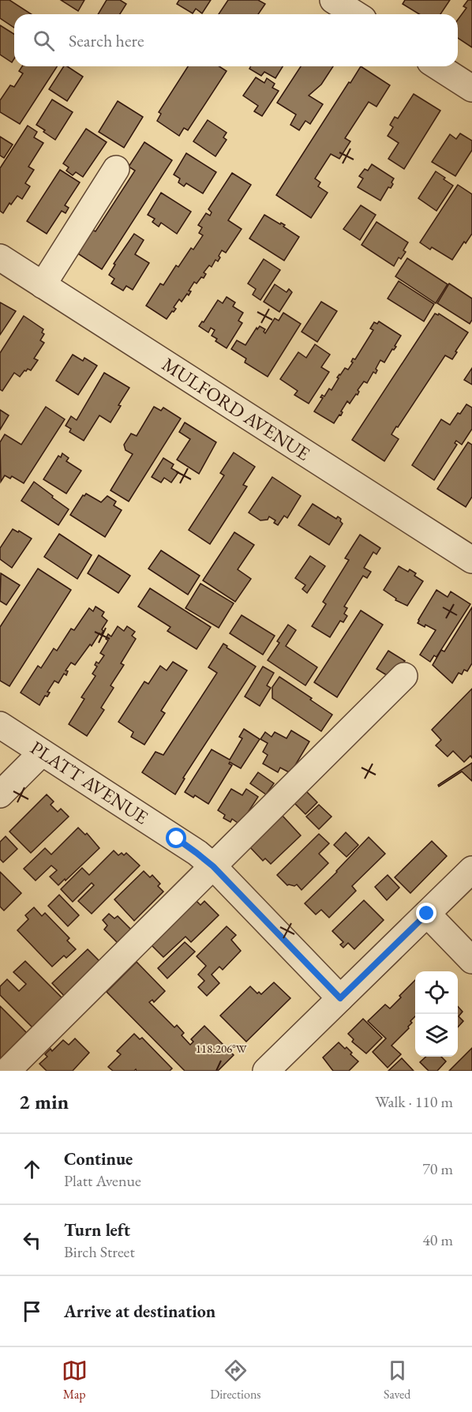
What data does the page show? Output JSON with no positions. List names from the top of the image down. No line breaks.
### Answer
{"streets":{"street":["MULFORD AVENUE","PLATT AVENUE"]},"page":{"search":"Search here","heading":["2 min","Walk · 110 m"],"list":[["Continue","Platt Avenue","70 m"],["Turn left","Birch Street","40 m"],"Arrive at destination"],"nav":["Map","Directions","Saved"]},"coordinates":["118.206°W"]}
